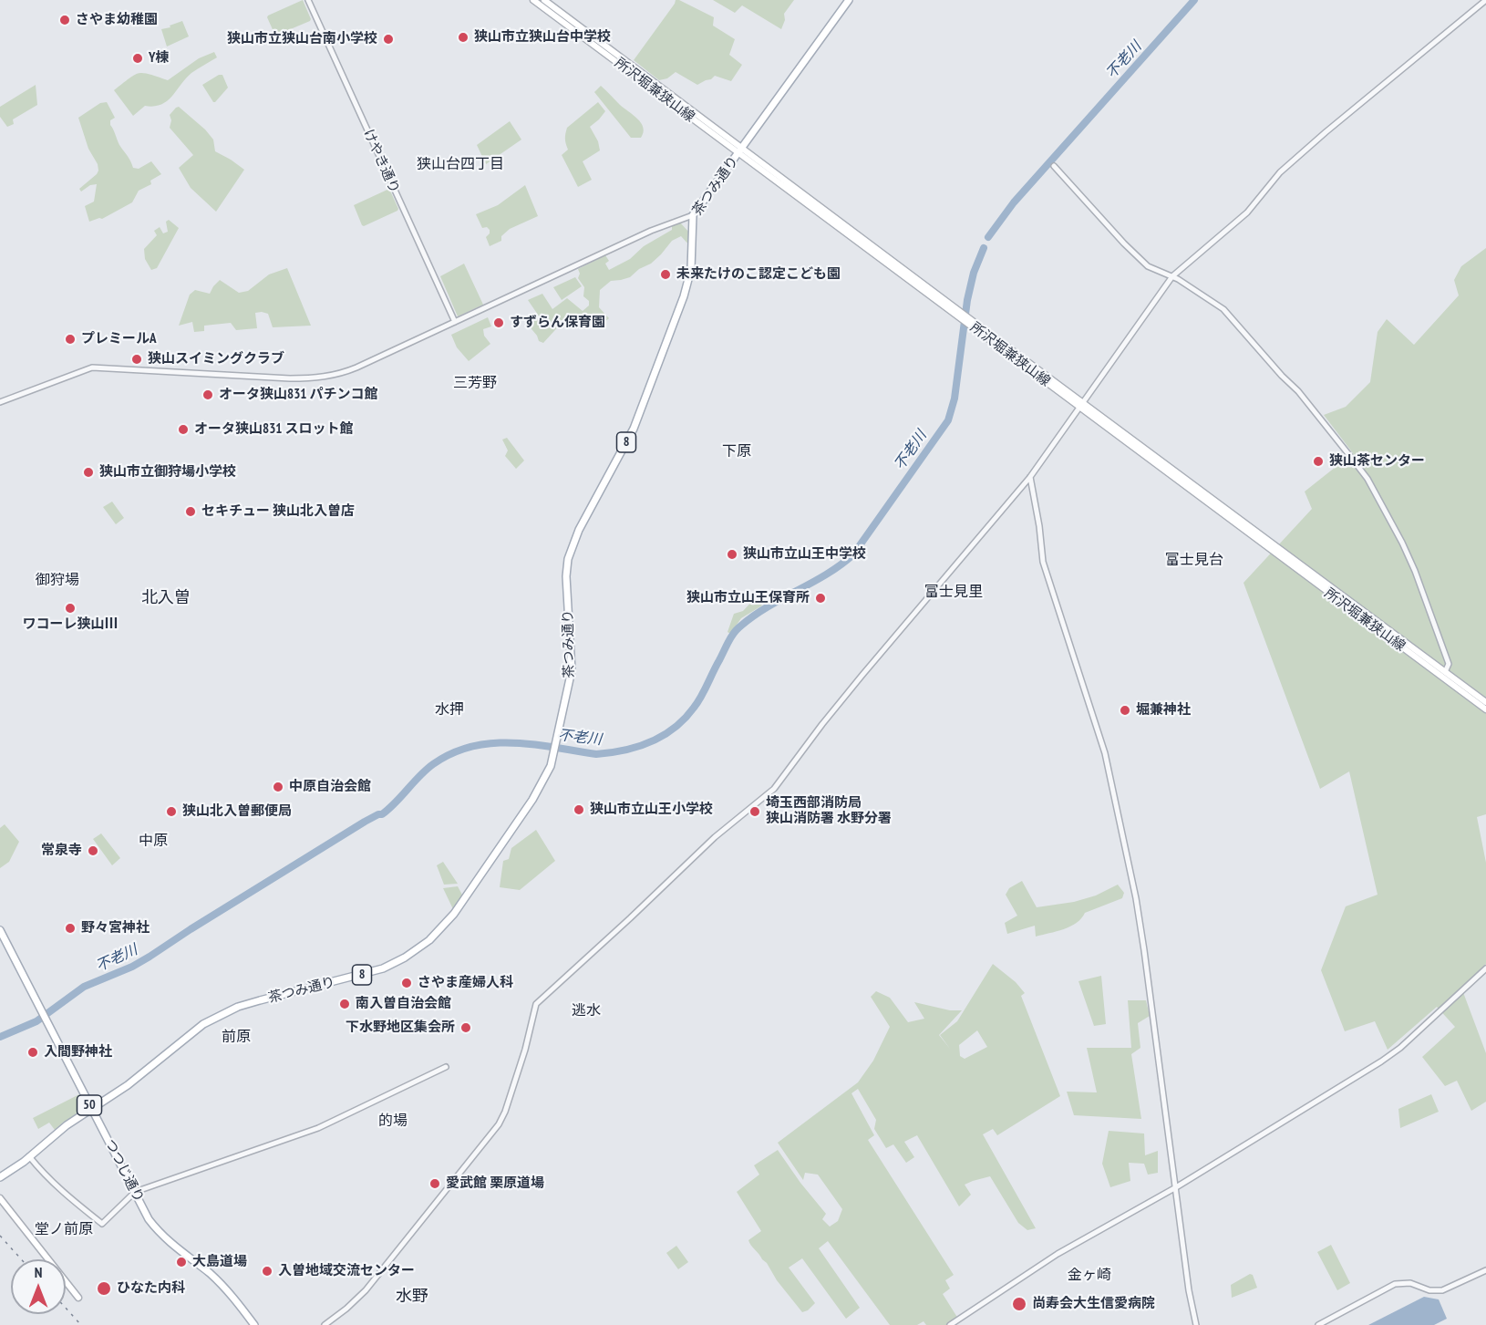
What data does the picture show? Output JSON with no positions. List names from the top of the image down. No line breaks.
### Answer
{"streets":{"main road":["所沢堀兼狭山線","茶つみ通り","8","50","つつじ通り"],"street":["けやき通り"]},"crossings":[["所沢堀兼狭山線","茶つみ通り"],["茶つみ通り","8"],["茶つみ通り","つつじ通り"],["8","つつじ通り"]],"districts":["狭山台四丁目","三芳野","下原","富士見台","御狩場","富士見里","北入曽","水押","中原","逃水","前原","的場","堂ノ前原","金ヶ崎","水野"],"water":["不老川"],"places":["さやま幼稚園","狭山市立狭山台中学校","狭山市立狭山台南小学校","Y棟","未来たけのこ認定こども園","すずらん保育園","プレミールA","狭山スイミングクラブ","オータ狭山831 パチンコ館","オータ狭山831 スロット館","狭山茶センター","狭山市立御狩場小学校","セキチュー 狭山北入曽店","狭山市立山王中学校","狭山市立山王保育所","ワコーレ狭山Ⅲ","堀兼神社","中原自治会館","狭山市立山王小学校","狭山北入曽郵便局","埼玉西部消防局 狭山消防署 水野分署","常泉寺","野々宮神社","さやま産婦人科","南入曽自治会館","下水野地区集会所","入間野神社","愛武館 栗原道場","大島道場","入曽地域交流センター","ひなた内科","尚寿会大生信愛病院"],"north":"top"}
